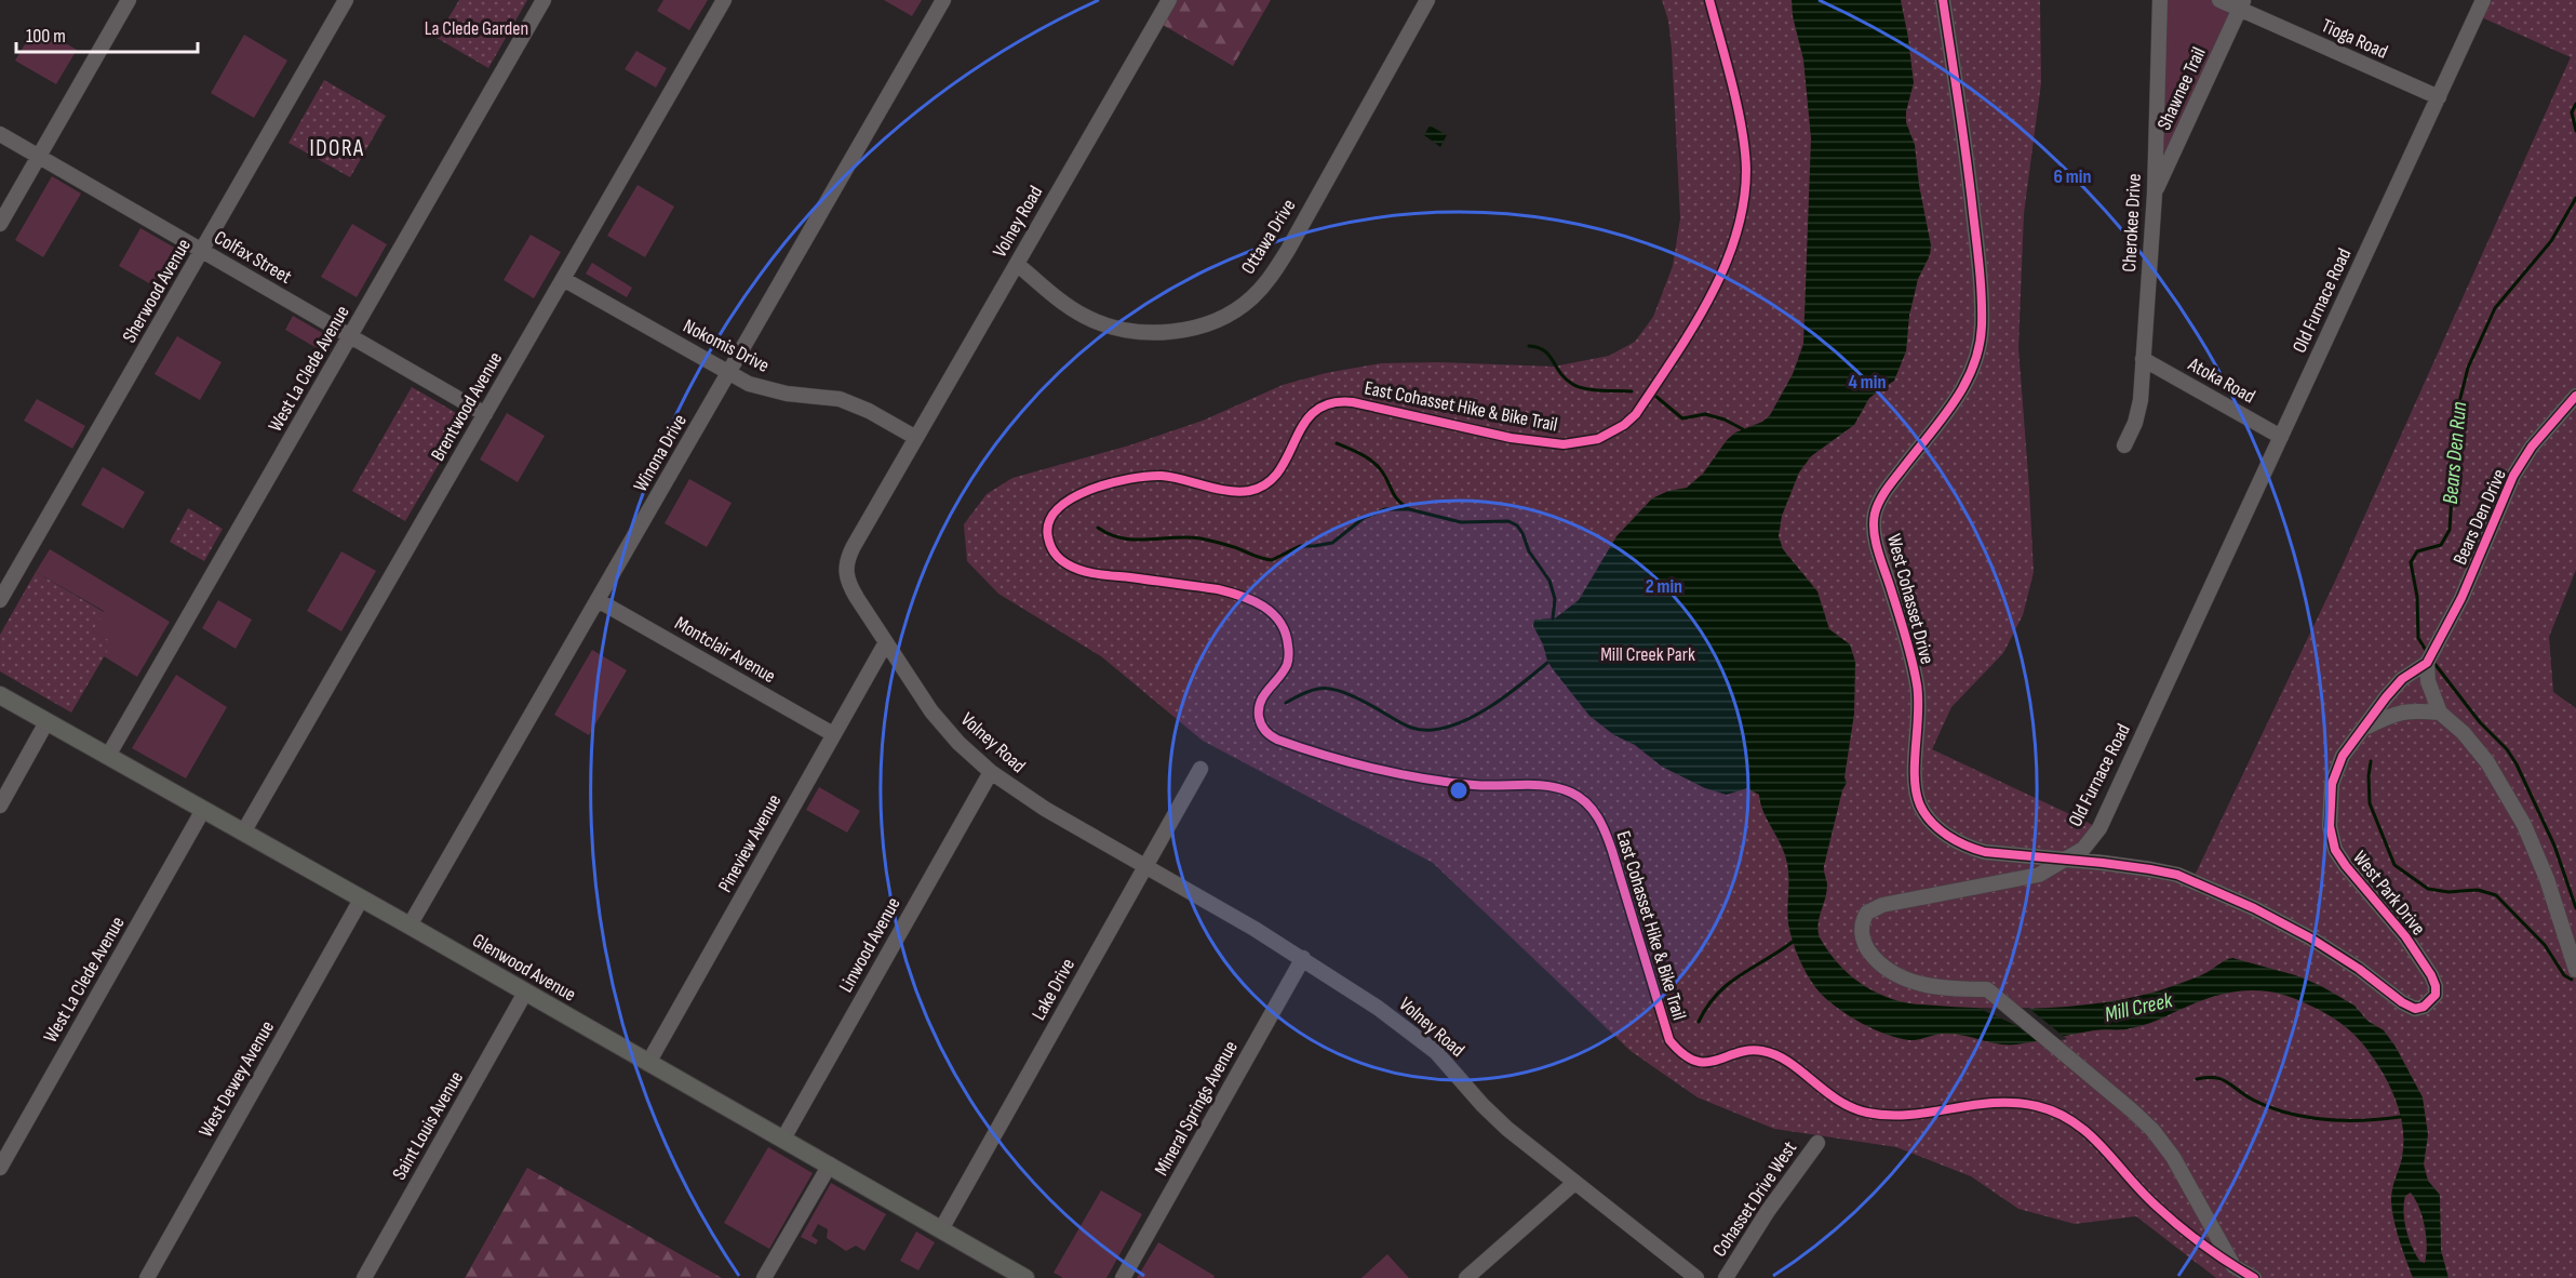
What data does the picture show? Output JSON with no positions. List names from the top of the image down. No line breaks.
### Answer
{"streets":{"main road":["Glenwood Avenue"],"street":["Tioga Road","Shawnee Trail","Volney Road","Cherokee Drive","Ottawa Drive","Colfax Street","Sherwood Avenue","Old Furnace Road","Nokomis Drive","West La Clede Avenue","Atoka Road","Brentwood Avenue","Winona Drive","Bears Den Drive","West Cohasset Drive","Montclair Avenue","Pineview Avenue","West Park Drive","Linwood Avenue","Lake Drive","West Dewey Avenue","Mineral Springs Avenue","Saint Louis Avenue","Cohasset Drive West"],"cycle path":["East Cohasset Hike & Bike Trail"]},"crossings":[["Tioga Road","Shawnee Trail"],["Tioga Road","Old Furnace Road"],["Shawnee Trail","Cherokee Drive"],["Volney Road","Ottawa Drive"],["Volney Road","Nokomis Drive"],["Volney Road","Pineview Avenue"],["Volney Road","Linwood Avenue"],["Volney Road","Lake Drive"],["Volney Road","Mineral Springs Avenue"],["Cherokee Drive","Atoka Road"],["Colfax Street","Sherwood Avenue"],["Colfax Street","West La Clede Avenue"],["Colfax Street","Brentwood Avenue"],["Old Furnace Road","Atoka Road"],["Old Furnace Road","West Cohasset Drive"],["Old Furnace Road","West Park Drive"],["Nokomis Drive","Brentwood Avenue"],["Nokomis Drive","Winona Drive"],["West La Clede Avenue","Glenwood Avenue"],["Brentwood Avenue","Glenwood Avenue"],["Winona Drive","Montclair Avenue"],["Winona Drive","Glenwood Avenue"],["Bears Den Drive","West Park Drive"],["West Cohasset Drive","West Park Drive"],["Montclair Avenue","Pineview Avenue"],["Pineview Avenue","Glenwood Avenue"],["Linwood Avenue","Glenwood Avenue"],["Glenwood Avenue","Lake Drive"],["Glenwood Avenue","West Dewey Avenue"],["Glenwood Avenue","Saint Louis Avenue"]],"districts":["IDORA"],"water":["Bears Den Run","Mill Creek"],"parks":["La Clede Garden","Mill Creek Park"],"scale_bar":"100 m","rings":["6 min","4 min","2 min"]}
